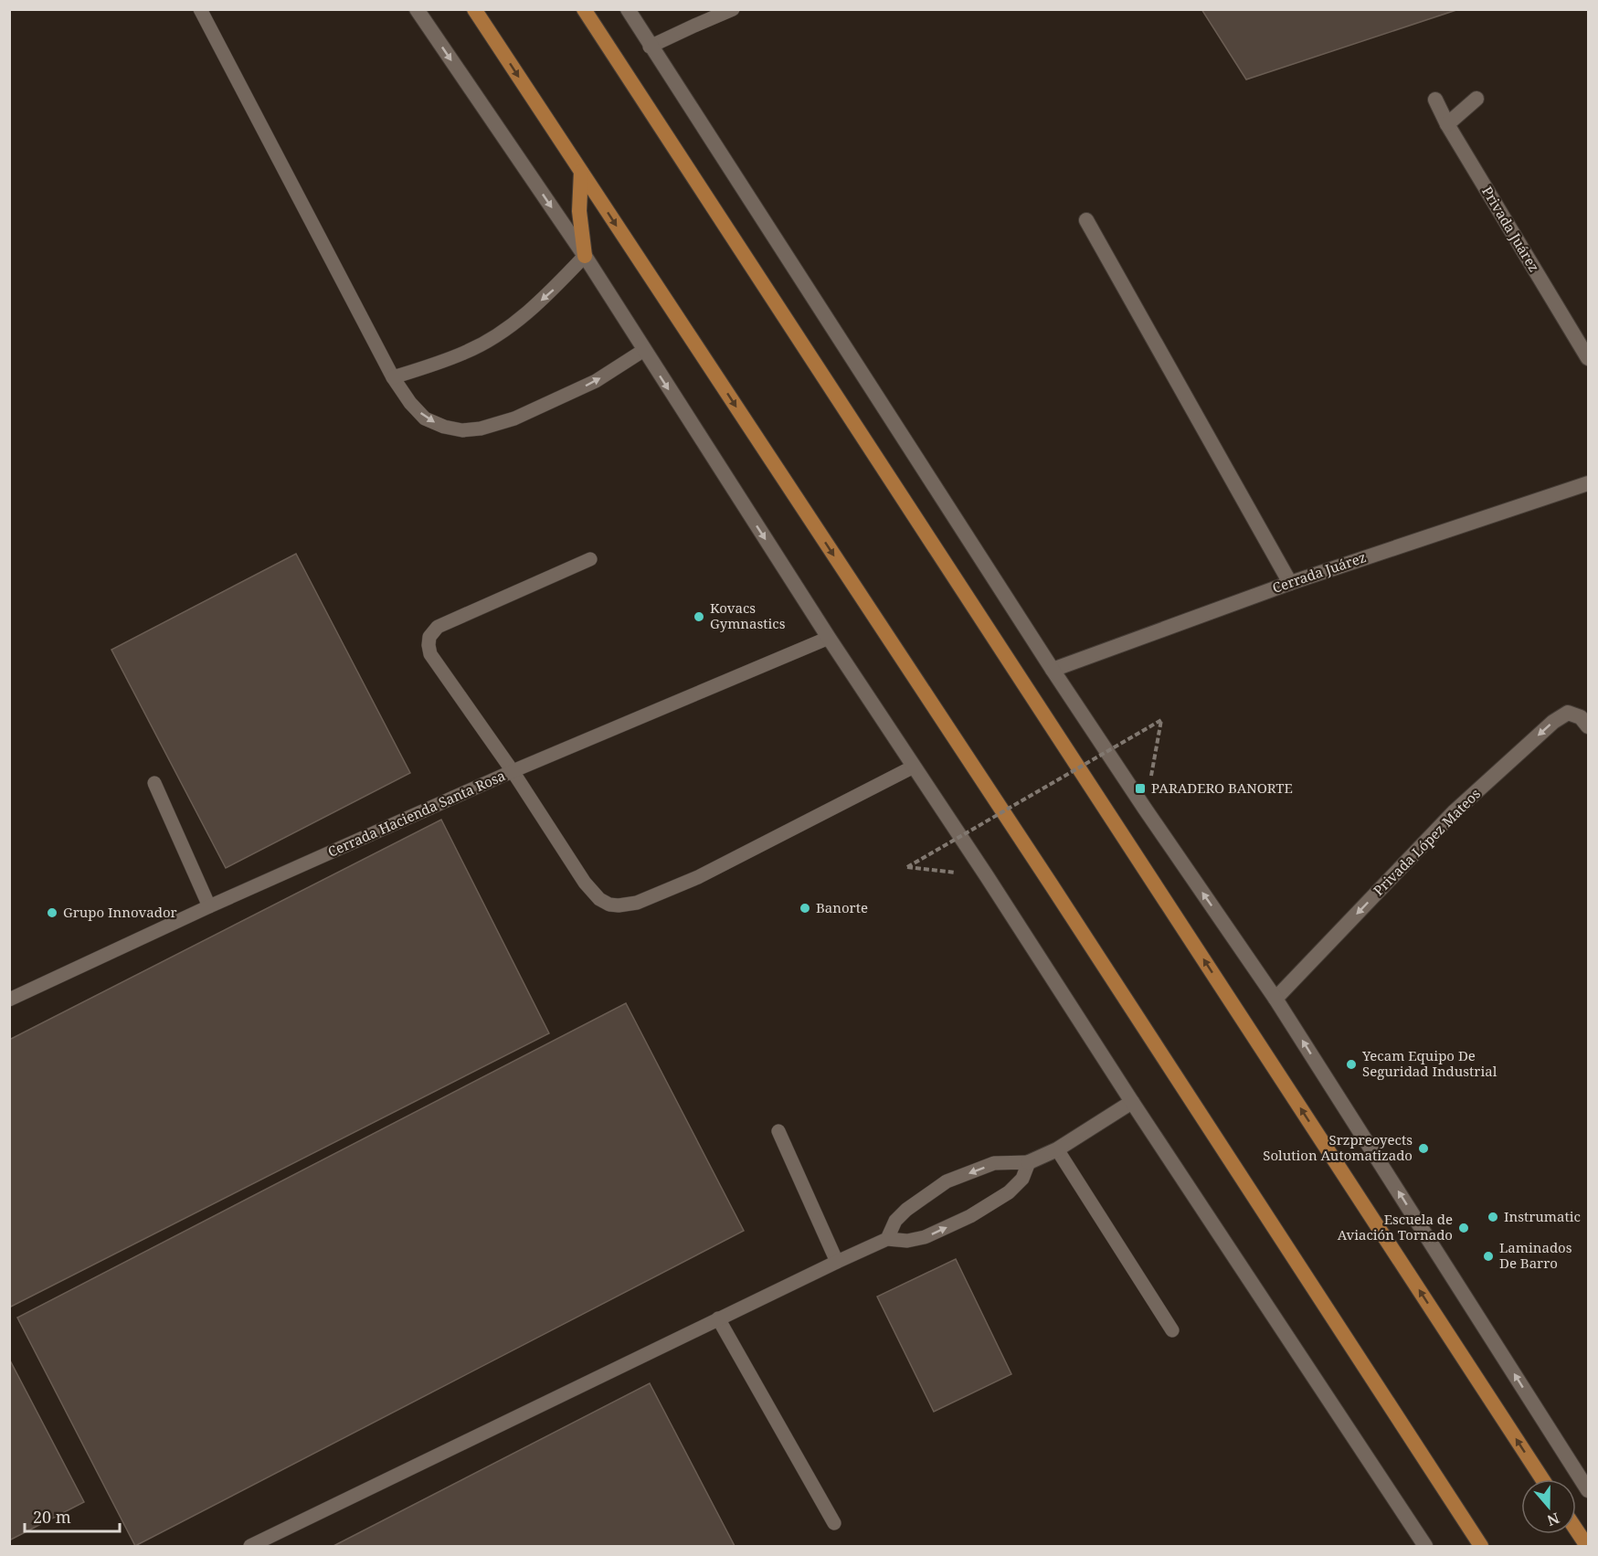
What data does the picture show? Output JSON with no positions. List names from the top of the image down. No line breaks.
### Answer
{"streets":{"street":["Privada Juárez","Cerrada Juárez","Privada López Mateos"],"lane":["Cerrada Hacienda Santa Rosa"]},"one_way":["Privada López Mateos"],"places":{"other":["Kovacs Gymnastics","Banorte","Grupo Innovador","Yecam Equipo De Seguridad Industrial","Srzpreoyects Solution Automatizado","Instrumatic","Escuela de Aviación Tornado","Laminados De Barro"],"transit":["PARADERO BANORTE"]},"scale_bar":"20 m","north":"bottom"}
